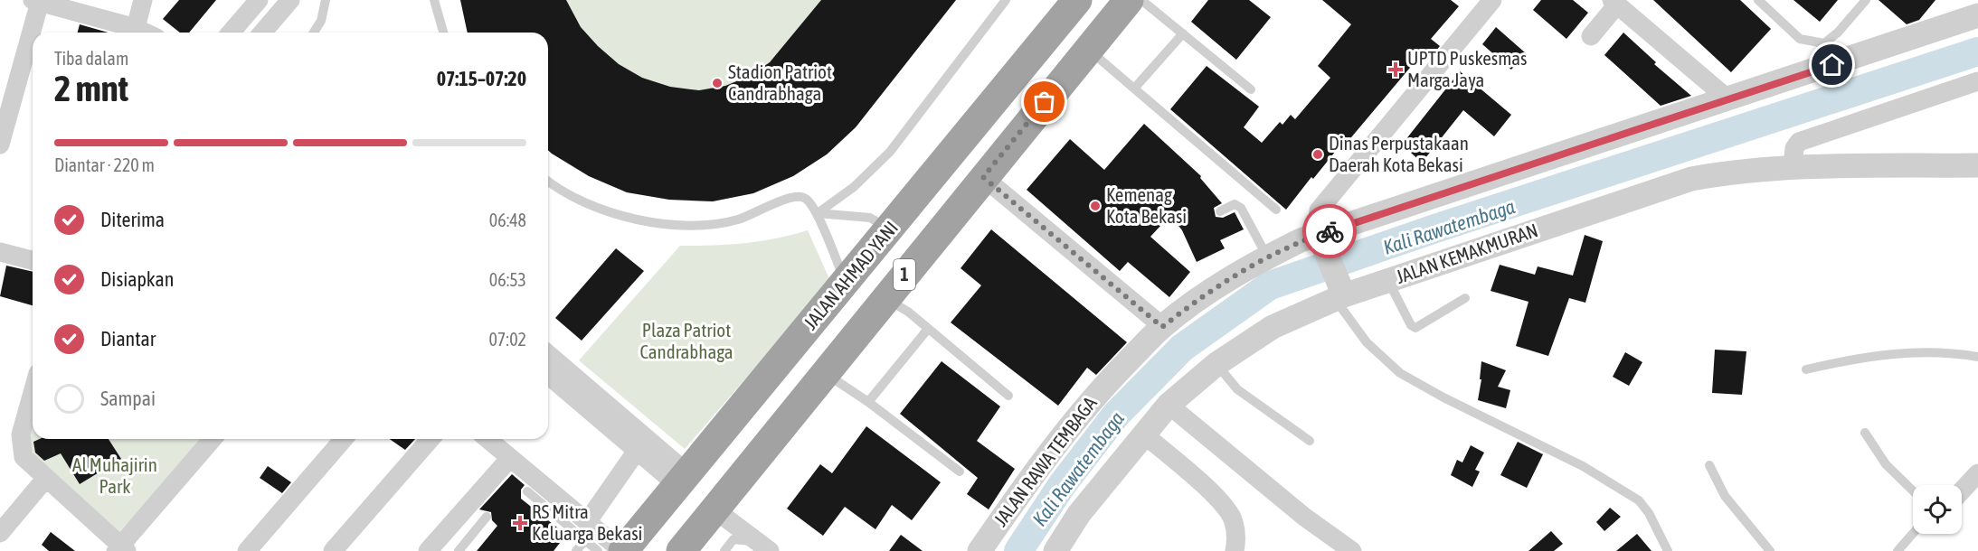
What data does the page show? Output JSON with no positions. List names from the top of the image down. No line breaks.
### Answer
{"streets":{"highway":["1","JALAN AHMAD YANI"],"street":["JALAN KEMAKMURAN","JALAN RAWA TEMBAGA"]},"water":["Kali Rawatembaga"],"parks":["Plaza Patriot Candrabhaga","Al Muhajirin Park"],"places":{"health":["UPTD Puskesmas Marga Jaya","RS Mitra Keluarga Bekasi"],"other":["Stadion Patriot Candrabhaga","Dinas Perpustakaan Daerah Kota Bekasi","Kemenag Kota Bekasi"]},"page":{"heading":["2 mnt","Tiba dalam","07:15–07:20"],"bar":"Diantar · 220 m","list":[["Diterima","06:48"],["Disiapkan","06:53"],["Diantar","07:02"],"Sampai"]}}
